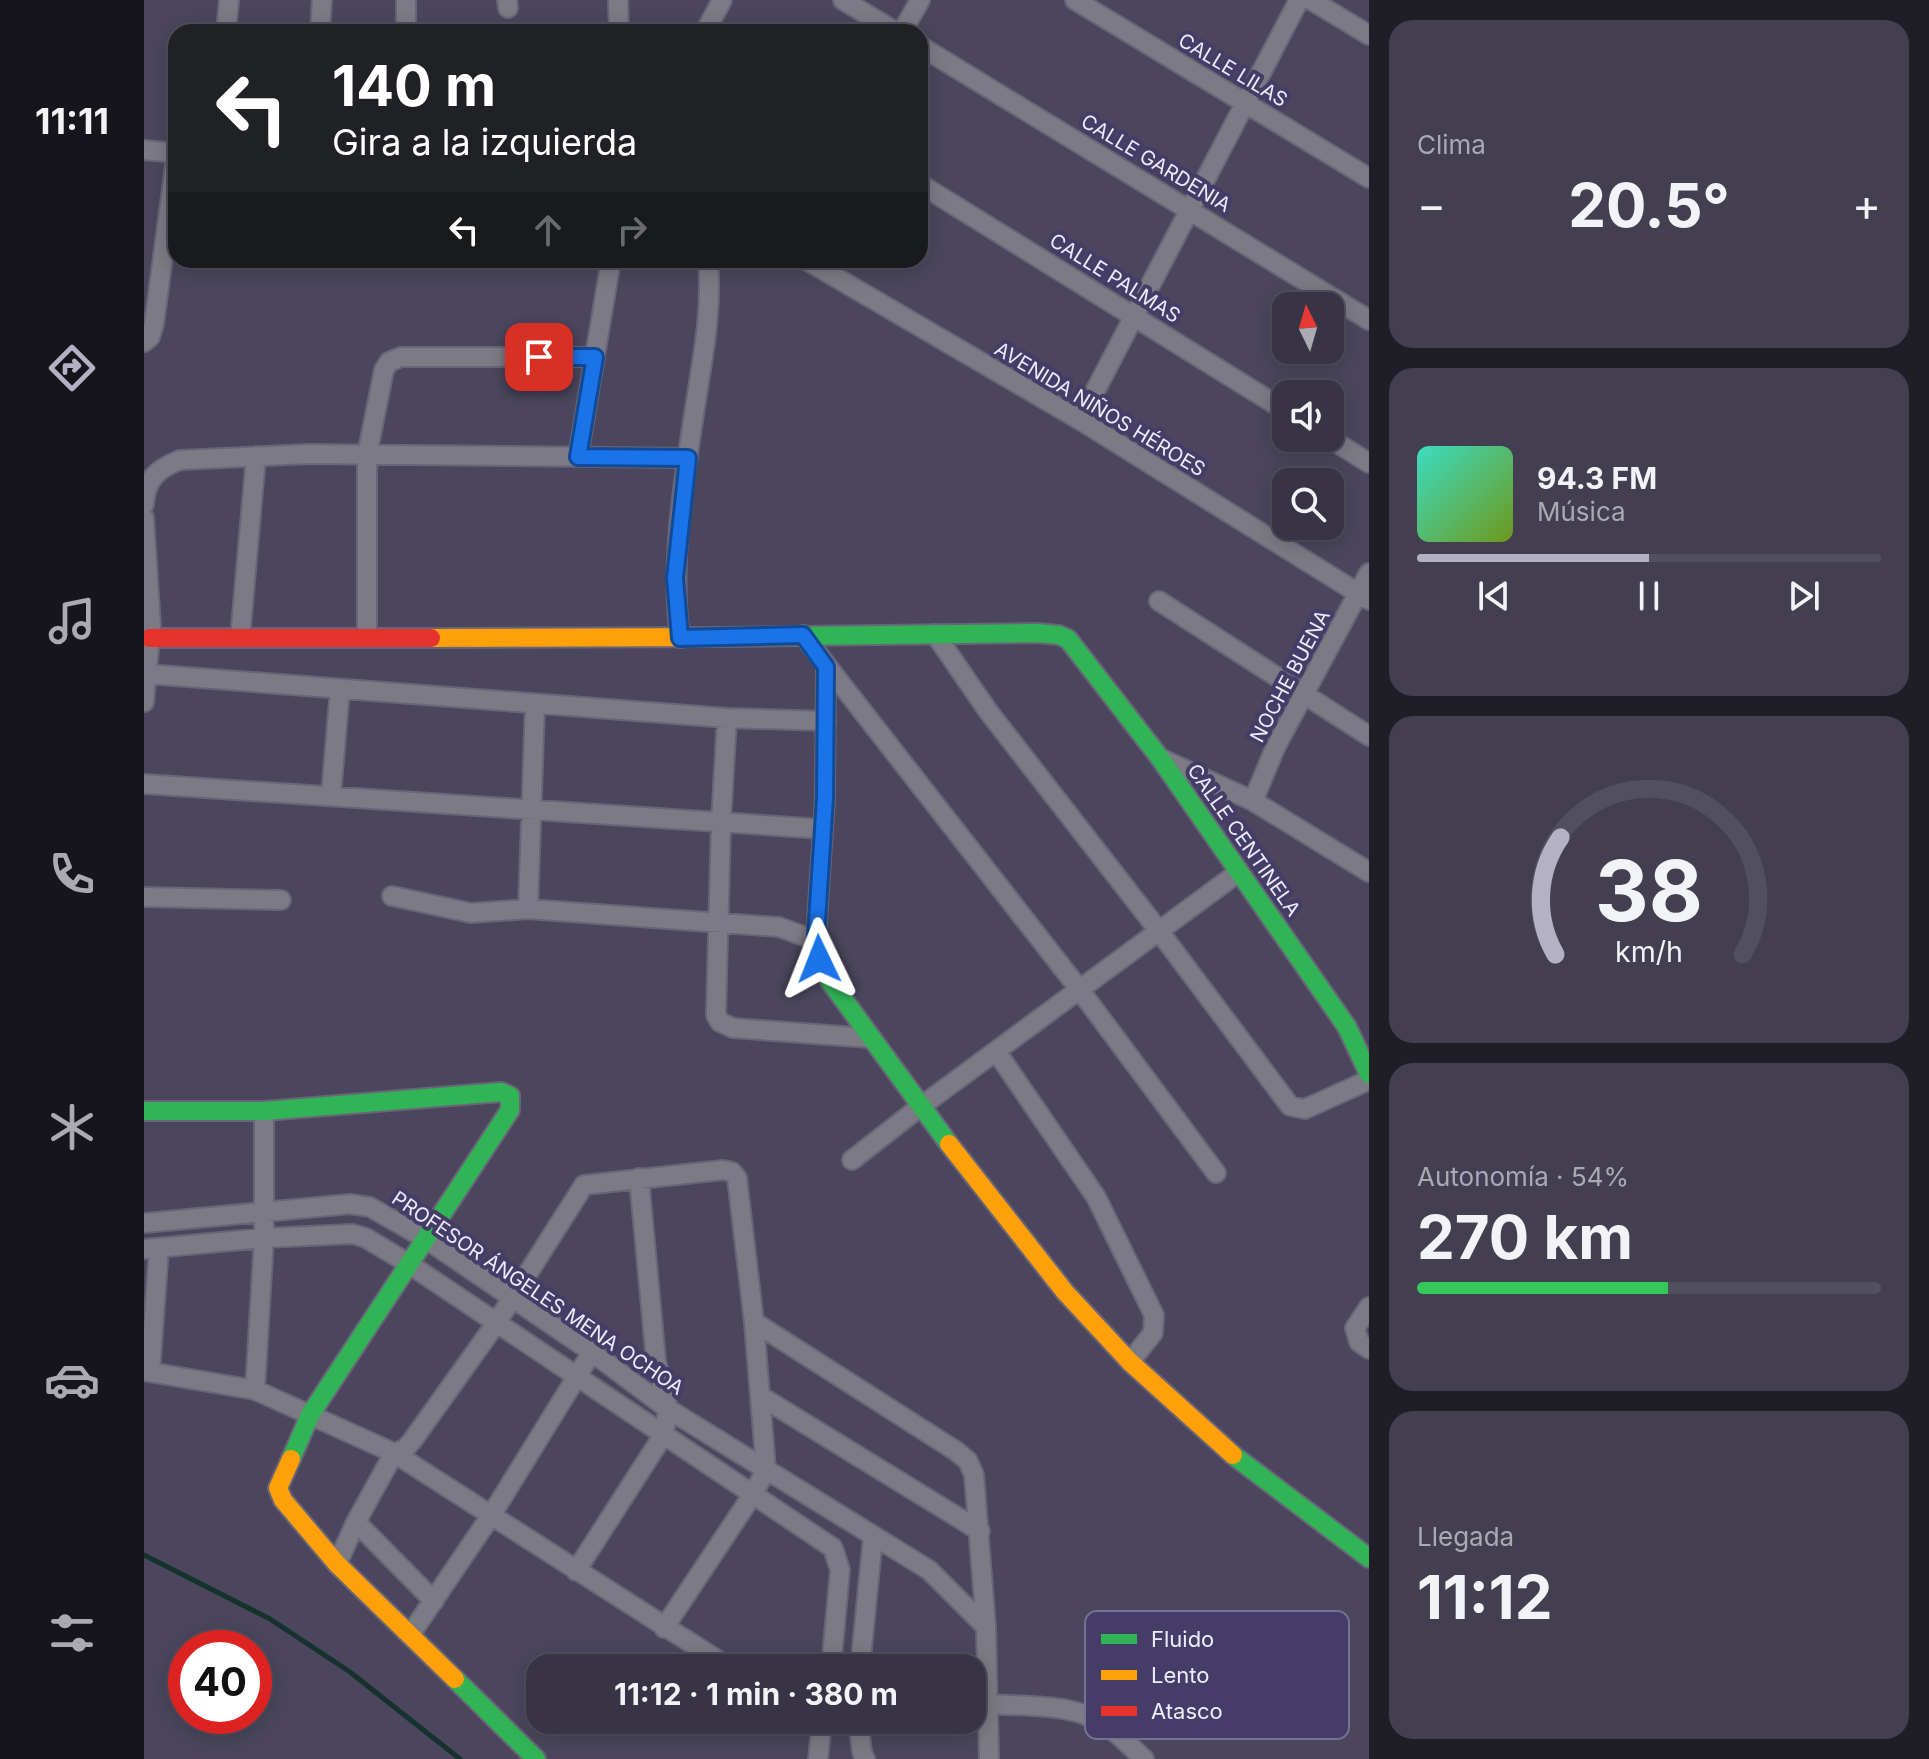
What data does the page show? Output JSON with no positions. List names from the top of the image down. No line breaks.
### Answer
{"streets":{"street":["CALLE LILAS","CALLE GARDENIA","CALLE PALMAS","AVENIDA NIÑOS HÉROES","NOCHE BUENA","CALLE CENTINELA","PROFESOR ÁNGELES MENA OCHOA"]},"crossings":[["AVENIDA NIÑOS HÉROES","NOCHE BUENA"]],"legend":["Fluido","Lento","Atasco"],"north":"top","page":{"tabs":"11:11","tile":["Clima",["Autonomía · 54%","270 km"],["Llegada","11:12"]],"turn":["140 m","Gira a la izquierda"],"heat":["−","20.5°","+"],"song":["94.3 FM","Música"],"limit":"40","trip":"11:12 · 1 min · 380 m","gauge":["38","km/h"]}}
